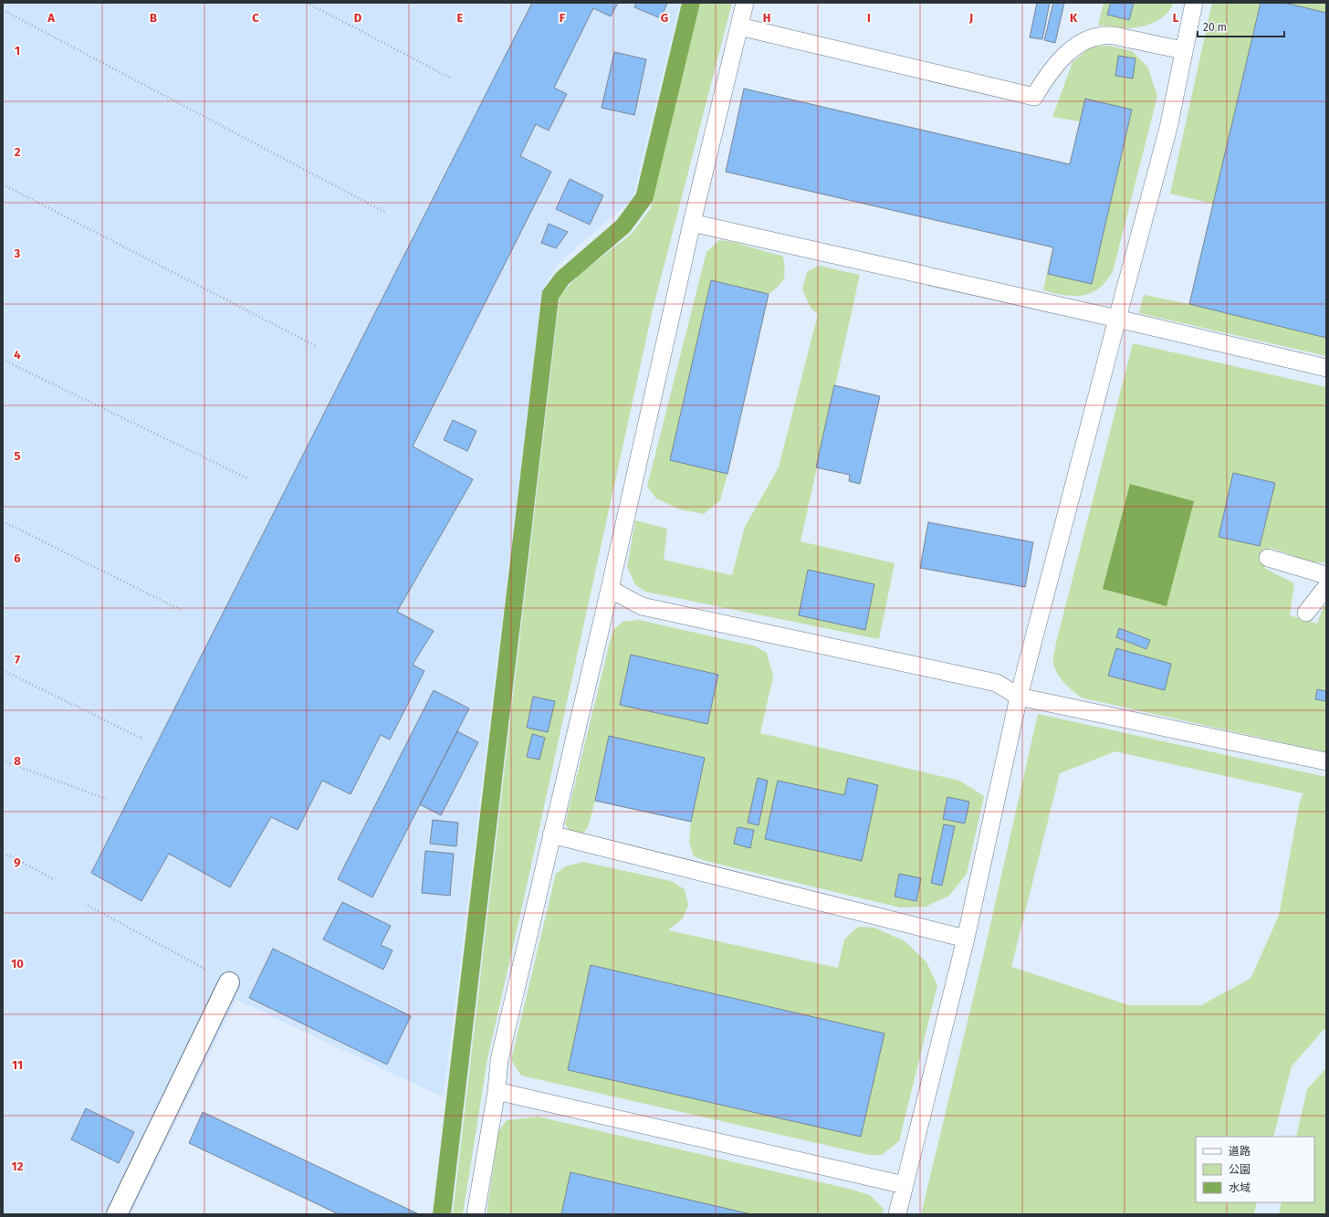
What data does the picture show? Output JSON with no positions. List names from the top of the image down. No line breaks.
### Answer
{"legend":["道路","公園","水域"],"scale_bar":"20 m","grid":{"columns":["A","B","C","D","E","F","G","H","I","J","K","L"],"rows":["1","2","3","4","5","6","7","8","9","10","11","12"]}}
